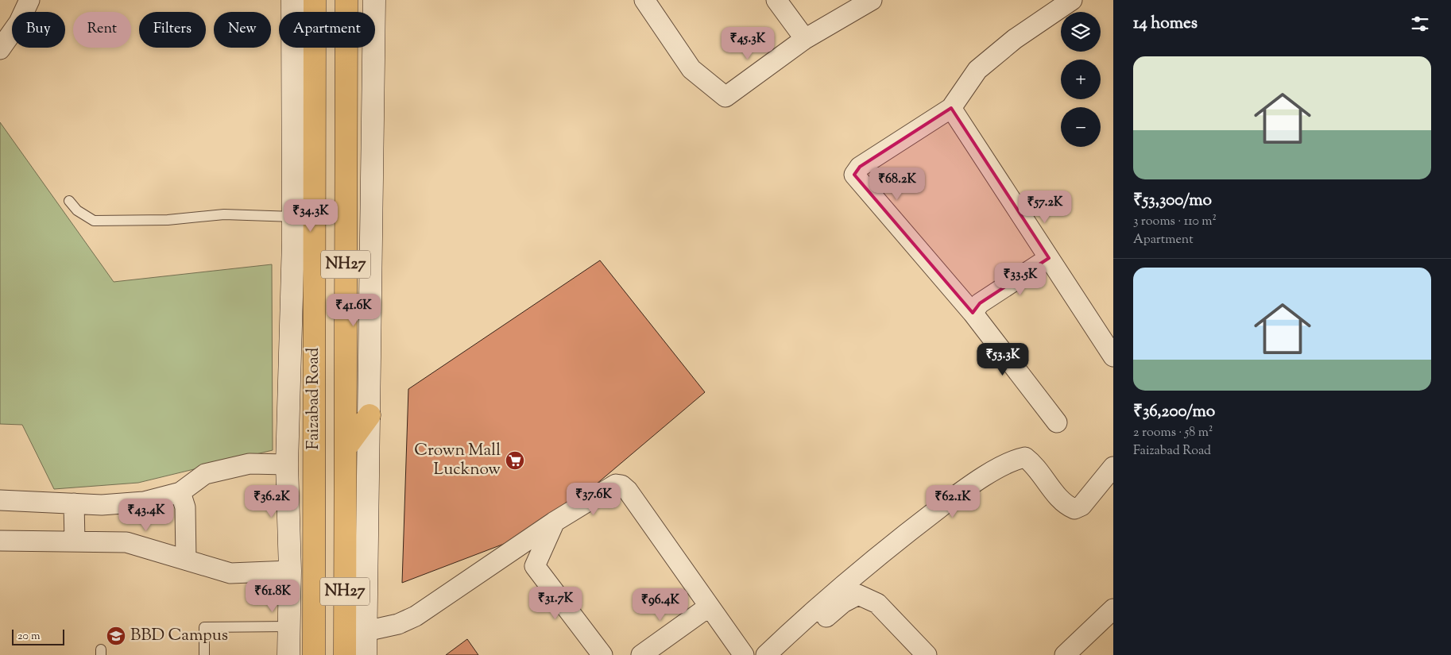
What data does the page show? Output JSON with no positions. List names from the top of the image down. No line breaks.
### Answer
{"streets":{"highway":["NH27","Faizabad Road"]},"places":{"supermarket":["Crown Mall Lucknow"],"school or university":["BBD Campus"]},"scale_bar":"20 m","page":{"heading":"14 homes","map_buttons":["+","−"],"chip":["Buy","Rent","Filters","New","Apartment"],"price":["₹45.3K","₹68.2K","₹57.2K","₹34.3K","₹33.5K","₹41.6K","₹53.3K","₹37.6K","₹36.2K","₹62.1K","₹43.4K","₹61.8K","₹31.7K","₹96.4K"],"list":[{"name":"₹53,300/mo","note":"3 rooms · 110 m² · Apartment"},{"name":"₹36,200/mo","note":"2 rooms · 58 m² · Faizabad Road"}],"scale":"20 m"}}
